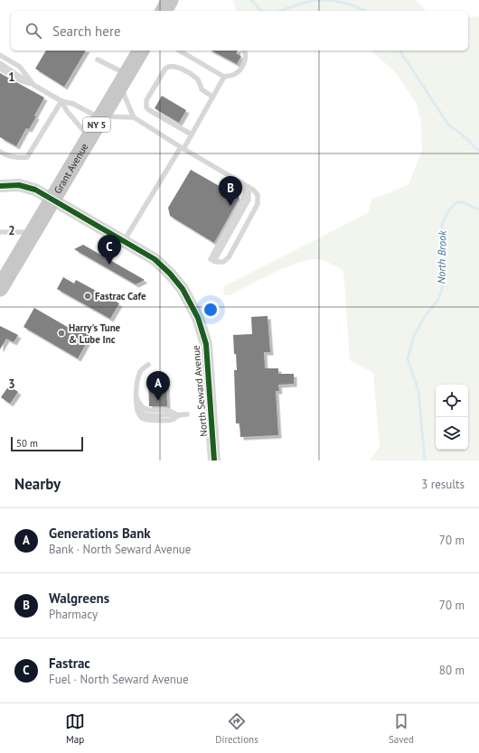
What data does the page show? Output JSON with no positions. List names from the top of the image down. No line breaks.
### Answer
{"streets":{"highway":["NY 5","Grant Avenue"],"street":["North Seward Avenue"]},"crossings":[["Grant Avenue","North Seward Avenue"]],"water":["North Brook"],"places":["Fastrac Cafe","Harry's Tune & Lube Inc"],"scale_bar":"50 m","page":{"search":"Search here","pins":["B","C","A"],"scale":"50 m","heading":["Nearby","3 results"],"list":[{"mark":"A","name":"Generations Bank","note":"Bank · North Seward Avenue","value":"70 m"},{"mark":"B","name":"Walgreens","note":"Pharmacy","value":"70 m"},{"mark":"C","name":"Fastrac","note":"Fuel · North Seward Avenue","value":"80 m"}],"nav":["Map","Directions","Saved"]},"grid":{"rows":["1","2","3"]}}
